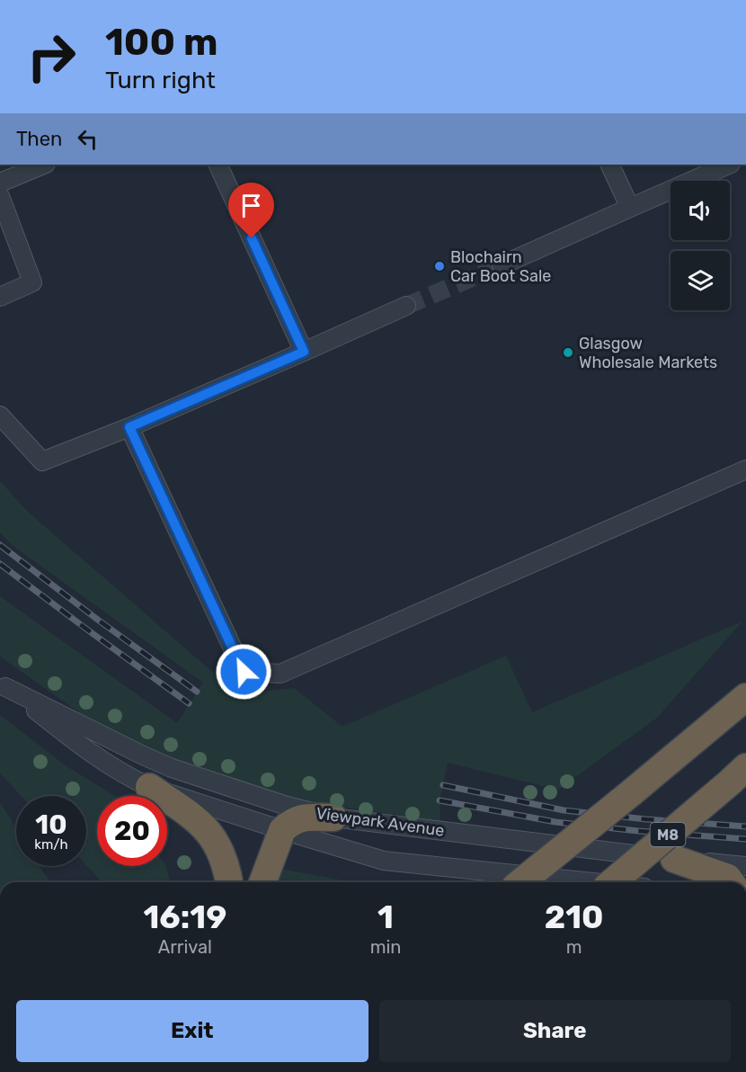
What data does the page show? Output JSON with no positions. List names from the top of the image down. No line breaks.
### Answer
{"streets":{"highway":["M8"],"street":["Viewpark Avenue"]},"places":["Blochairn Car Boot Sale","Glasgow Wholesale Markets"],"page":{"turn":["100 m","Turn right"],"then":"Then","speed":"10 km/h","limit":"20","eta":["16:19","Arrival","1","min","210","m"],"buttons":["Exit","Share"]}}
